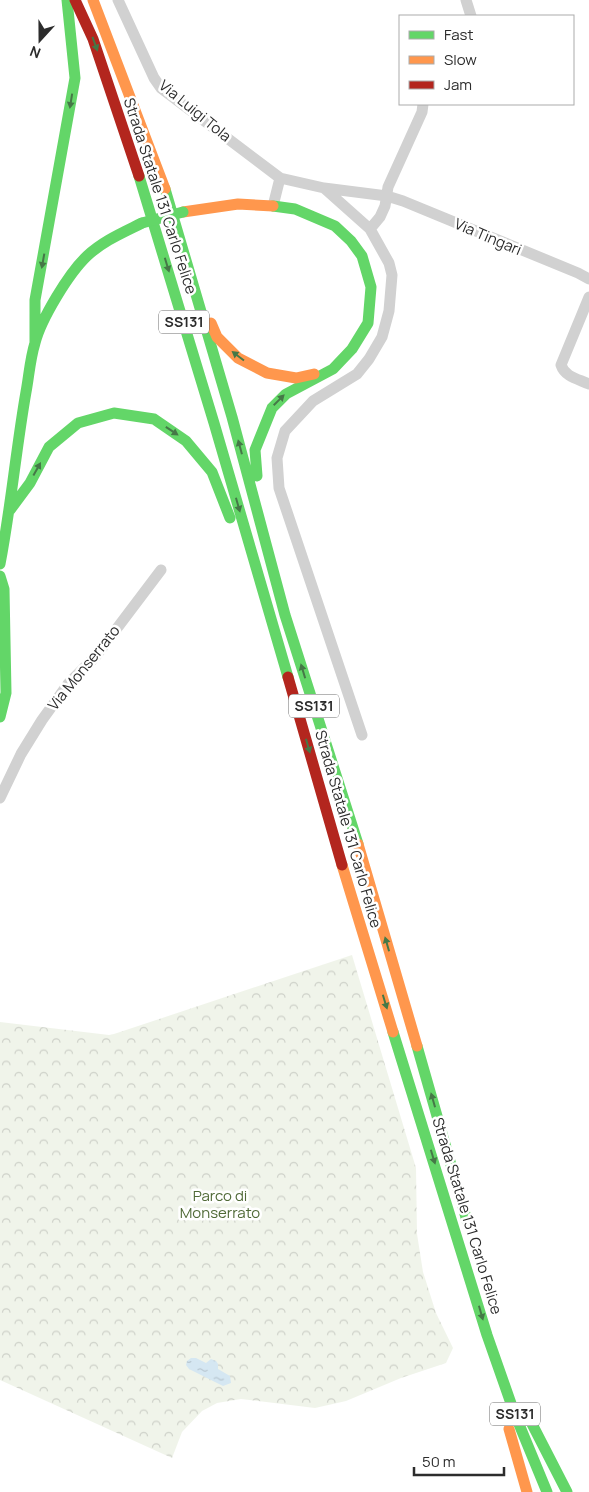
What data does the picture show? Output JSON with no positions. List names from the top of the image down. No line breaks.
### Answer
{"streets":{"main road":["Strada Statale 131 Carlo Felice","SS131"],"street":["Via Luigi Tola","Via Tingari","Via Monserrato"]},"crossings":[["Via Luigi Tola","Via Tingari"]],"parks":["Parco di Monserrato"],"legend":["Fast","Slow","Jam"],"scale_bar":"50 m","north":"bottom"}
